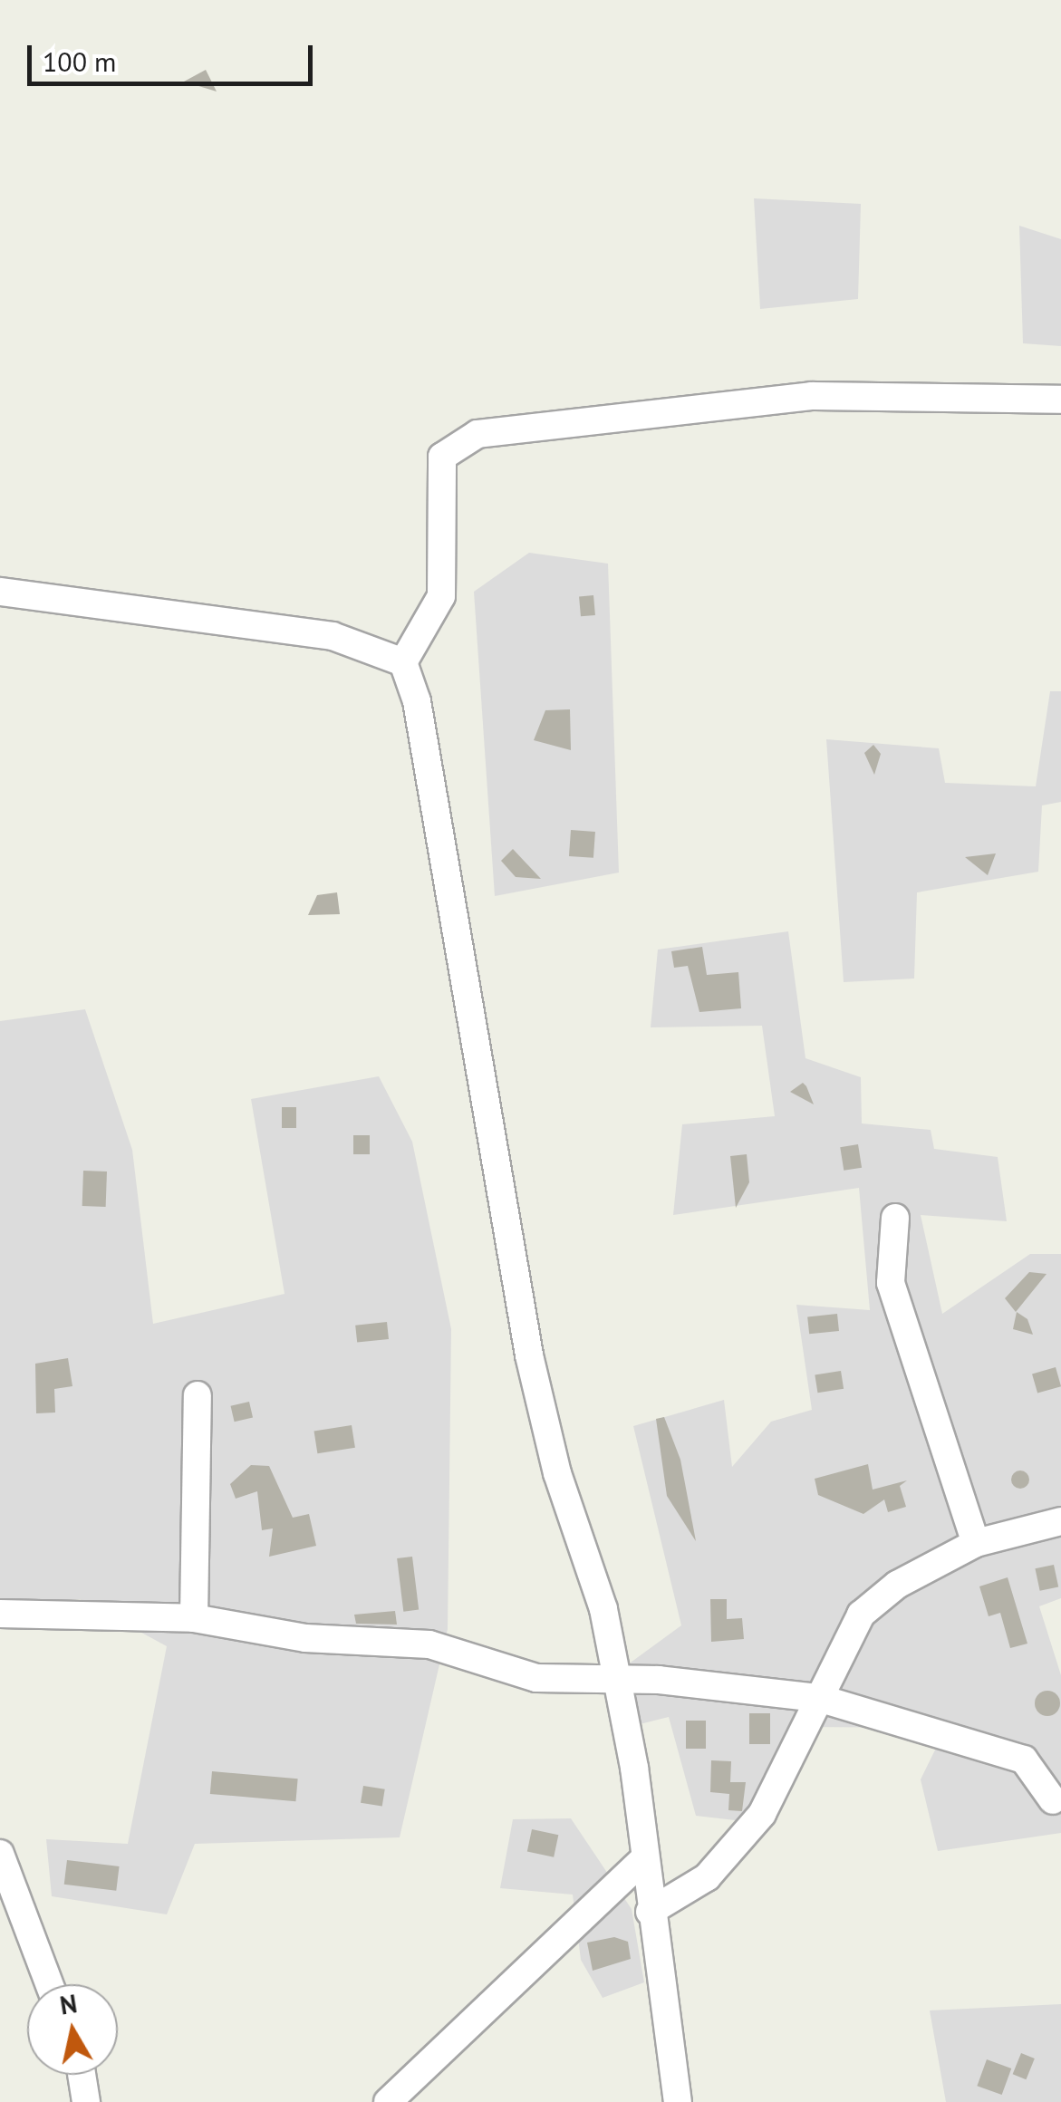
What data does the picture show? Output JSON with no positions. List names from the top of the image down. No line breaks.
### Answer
{"scale_bar":"100 m","north":"top"}
